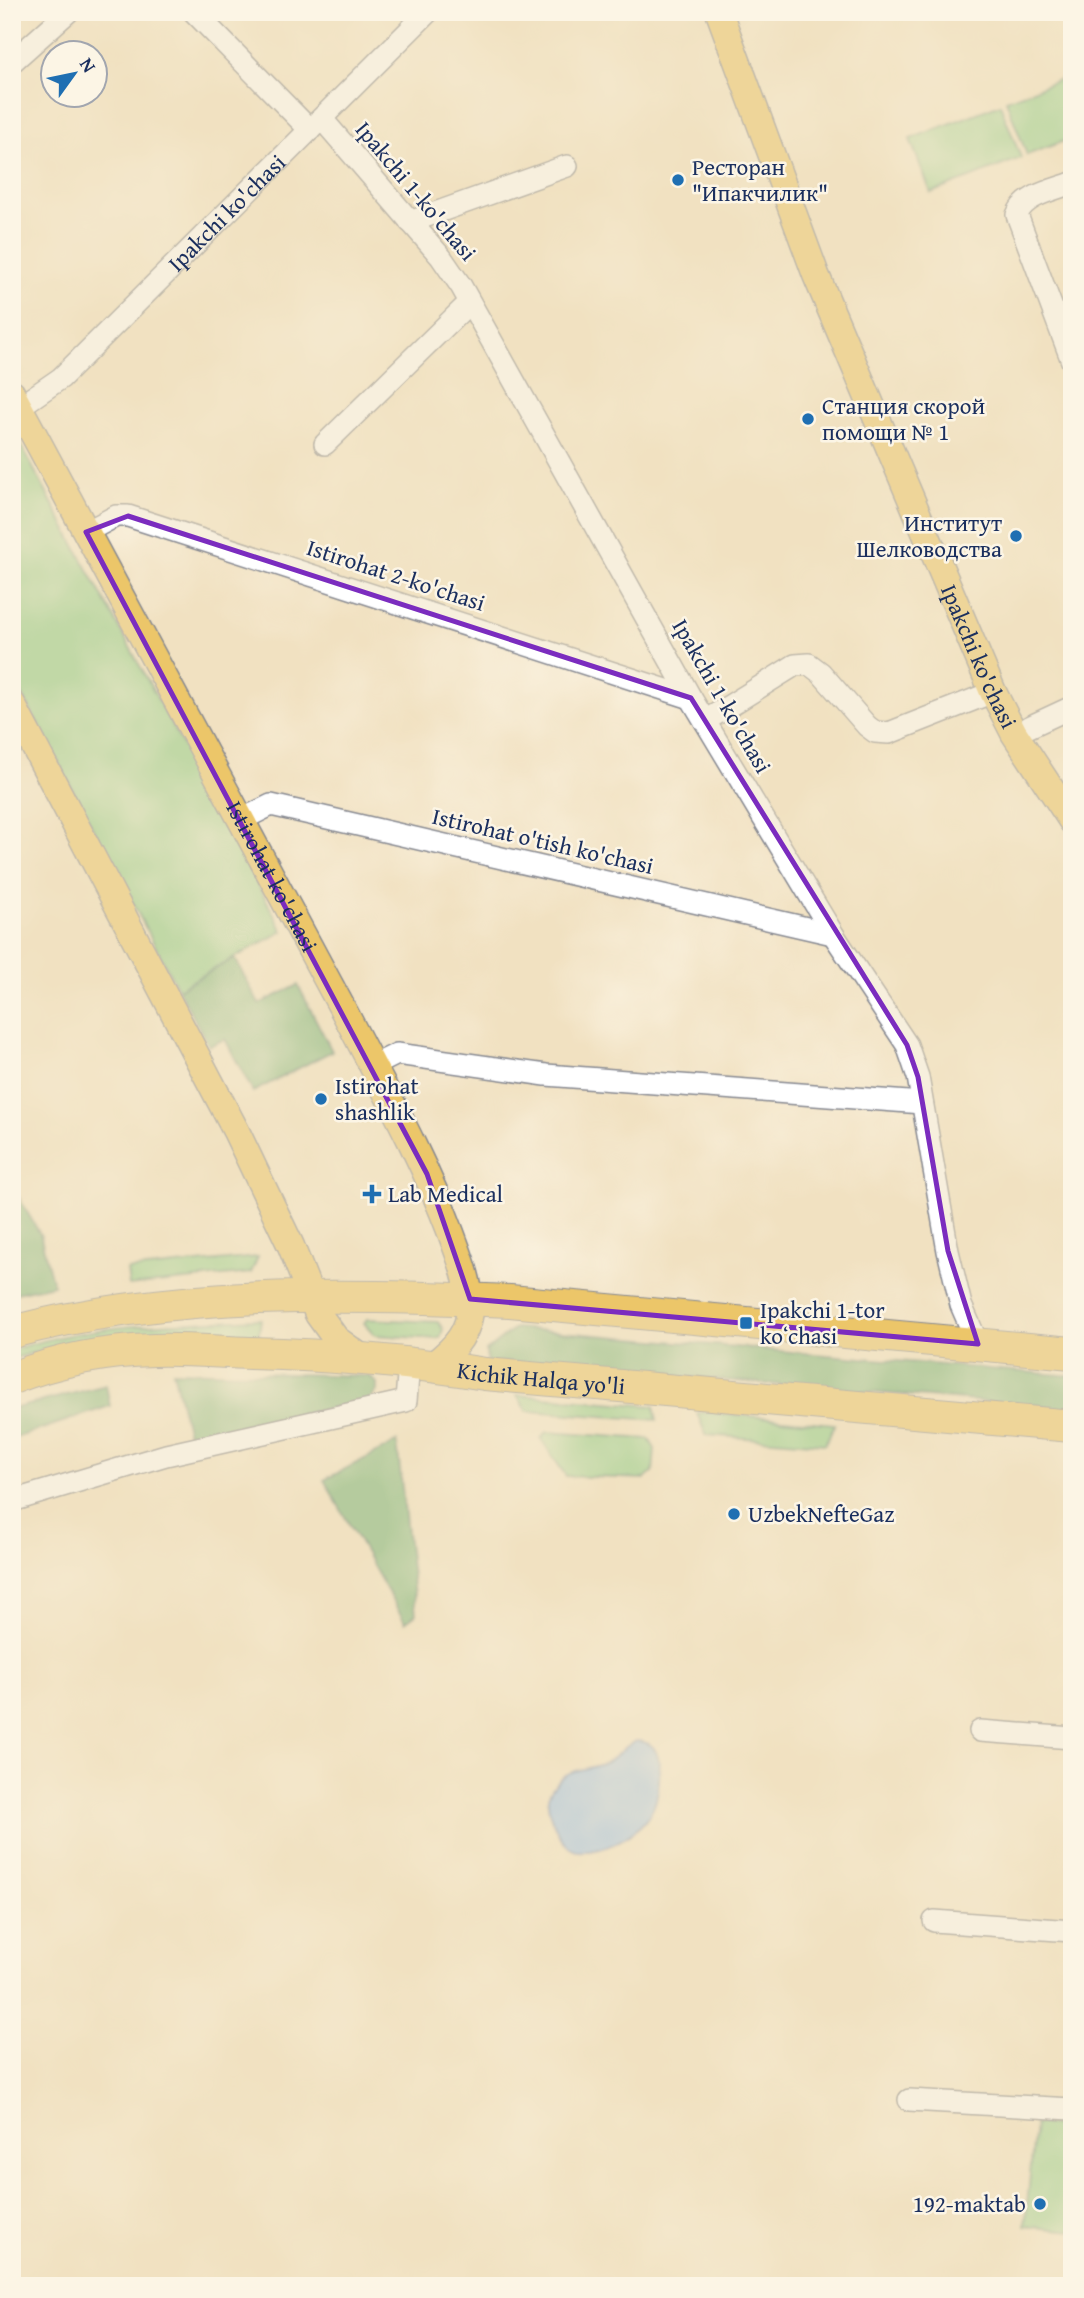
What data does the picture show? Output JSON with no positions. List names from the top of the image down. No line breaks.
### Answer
{"streets":{"highway":["Kichik Halqa yo'li"],"main road":["Ipakchi ko'chasi","Istirohat ko'chasi"],"street":["Ipakchi 1-ko'chasi","Istirohat 2-ko'chasi","Istirohat o'tish ko'chasi"]},"crossings":[["Ipakchi 1-ko'chasi","Ipakchi ko'chasi"],["Ipakchi 1-ko'chasi","Istirohat 2-ko'chasi"],["Ipakchi 1-ko'chasi","Istirohat o'tish ko'chasi"],["Ipakchi ko'chasi","Istirohat ko'chasi"],["Istirohat 2-ko'chasi","Istirohat ko'chasi"],["Istirohat o'tish ko'chasi","Istirohat ko'chasi"],["Istirohat ko'chasi","Kichik Halqa yo'li"]],"places":{"other":["Ресторан \"Ипакчилик\"","Станция скорой помощи № 1","Институт Шелководства","Istirohat shashlik","UzbekNefteGaz","192-maktab"],"health":["Lab Medical"],"transit":["Ipakchi 1-tor koʻchasi"]},"north":"top right"}
